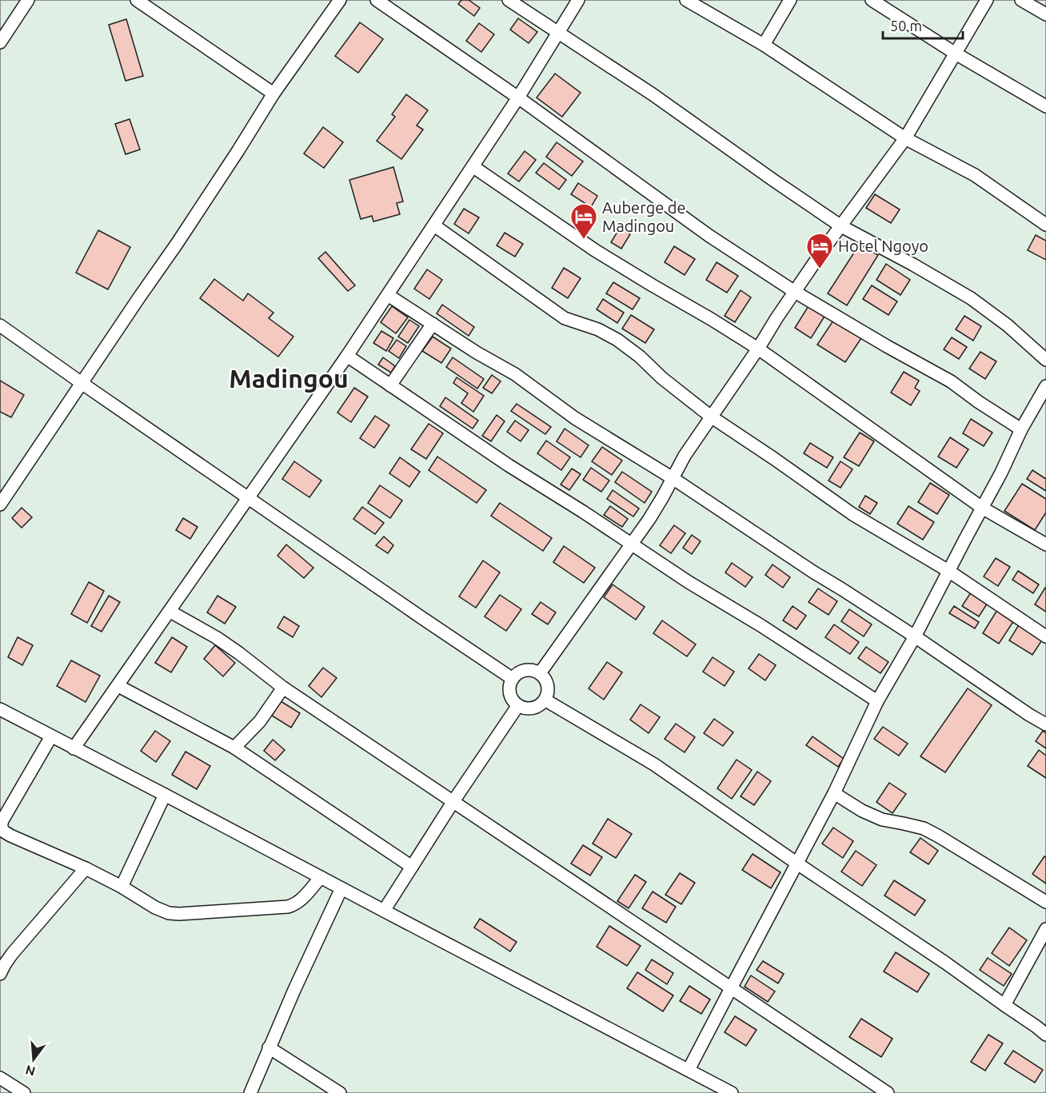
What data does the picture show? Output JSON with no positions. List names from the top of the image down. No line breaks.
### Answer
{"districts":["Madingou"],"places":{"hotel":["Auberge de Madingou","Hotel Ngoyo"]},"scale_bar":"50 m","north":"bottom"}
